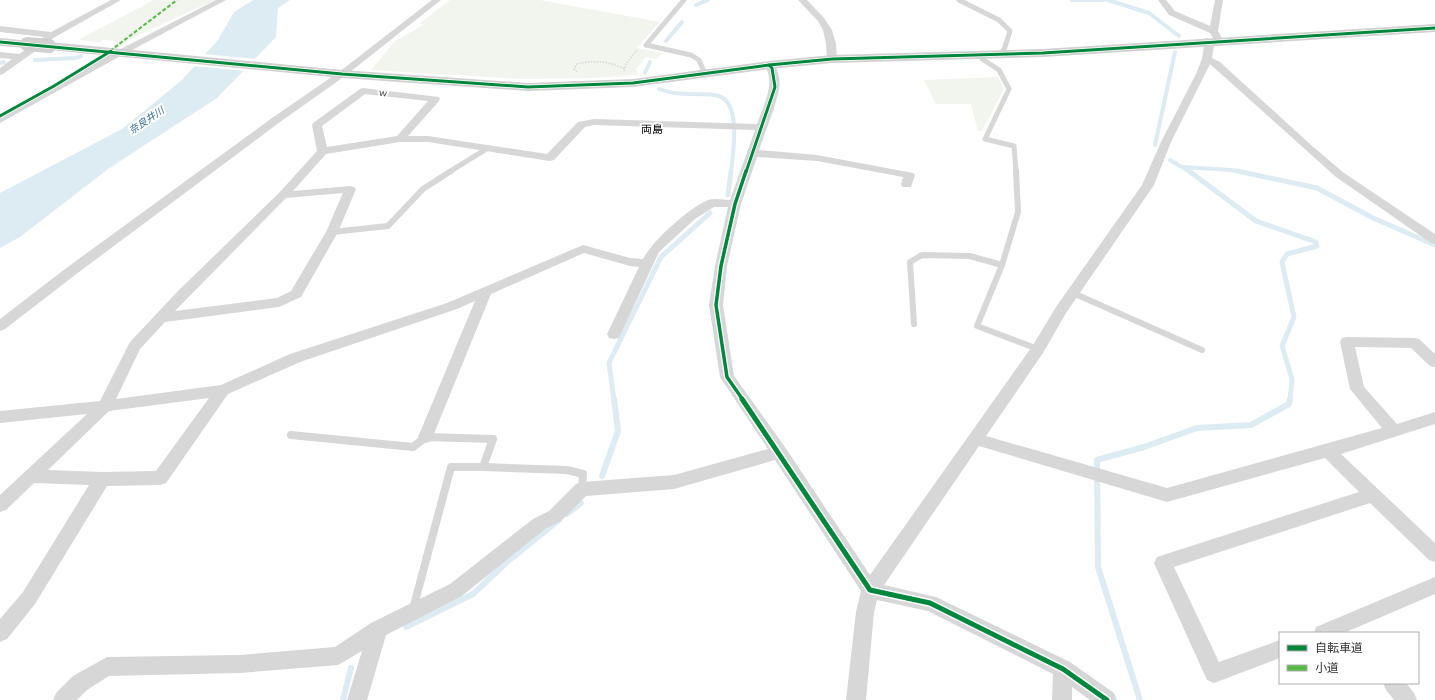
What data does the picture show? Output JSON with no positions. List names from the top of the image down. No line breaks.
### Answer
{"streets":{"street":["ｗ"]},"districts":["両島"],"water":["奈良井川"],"legend":["自転車道","小道"]}
